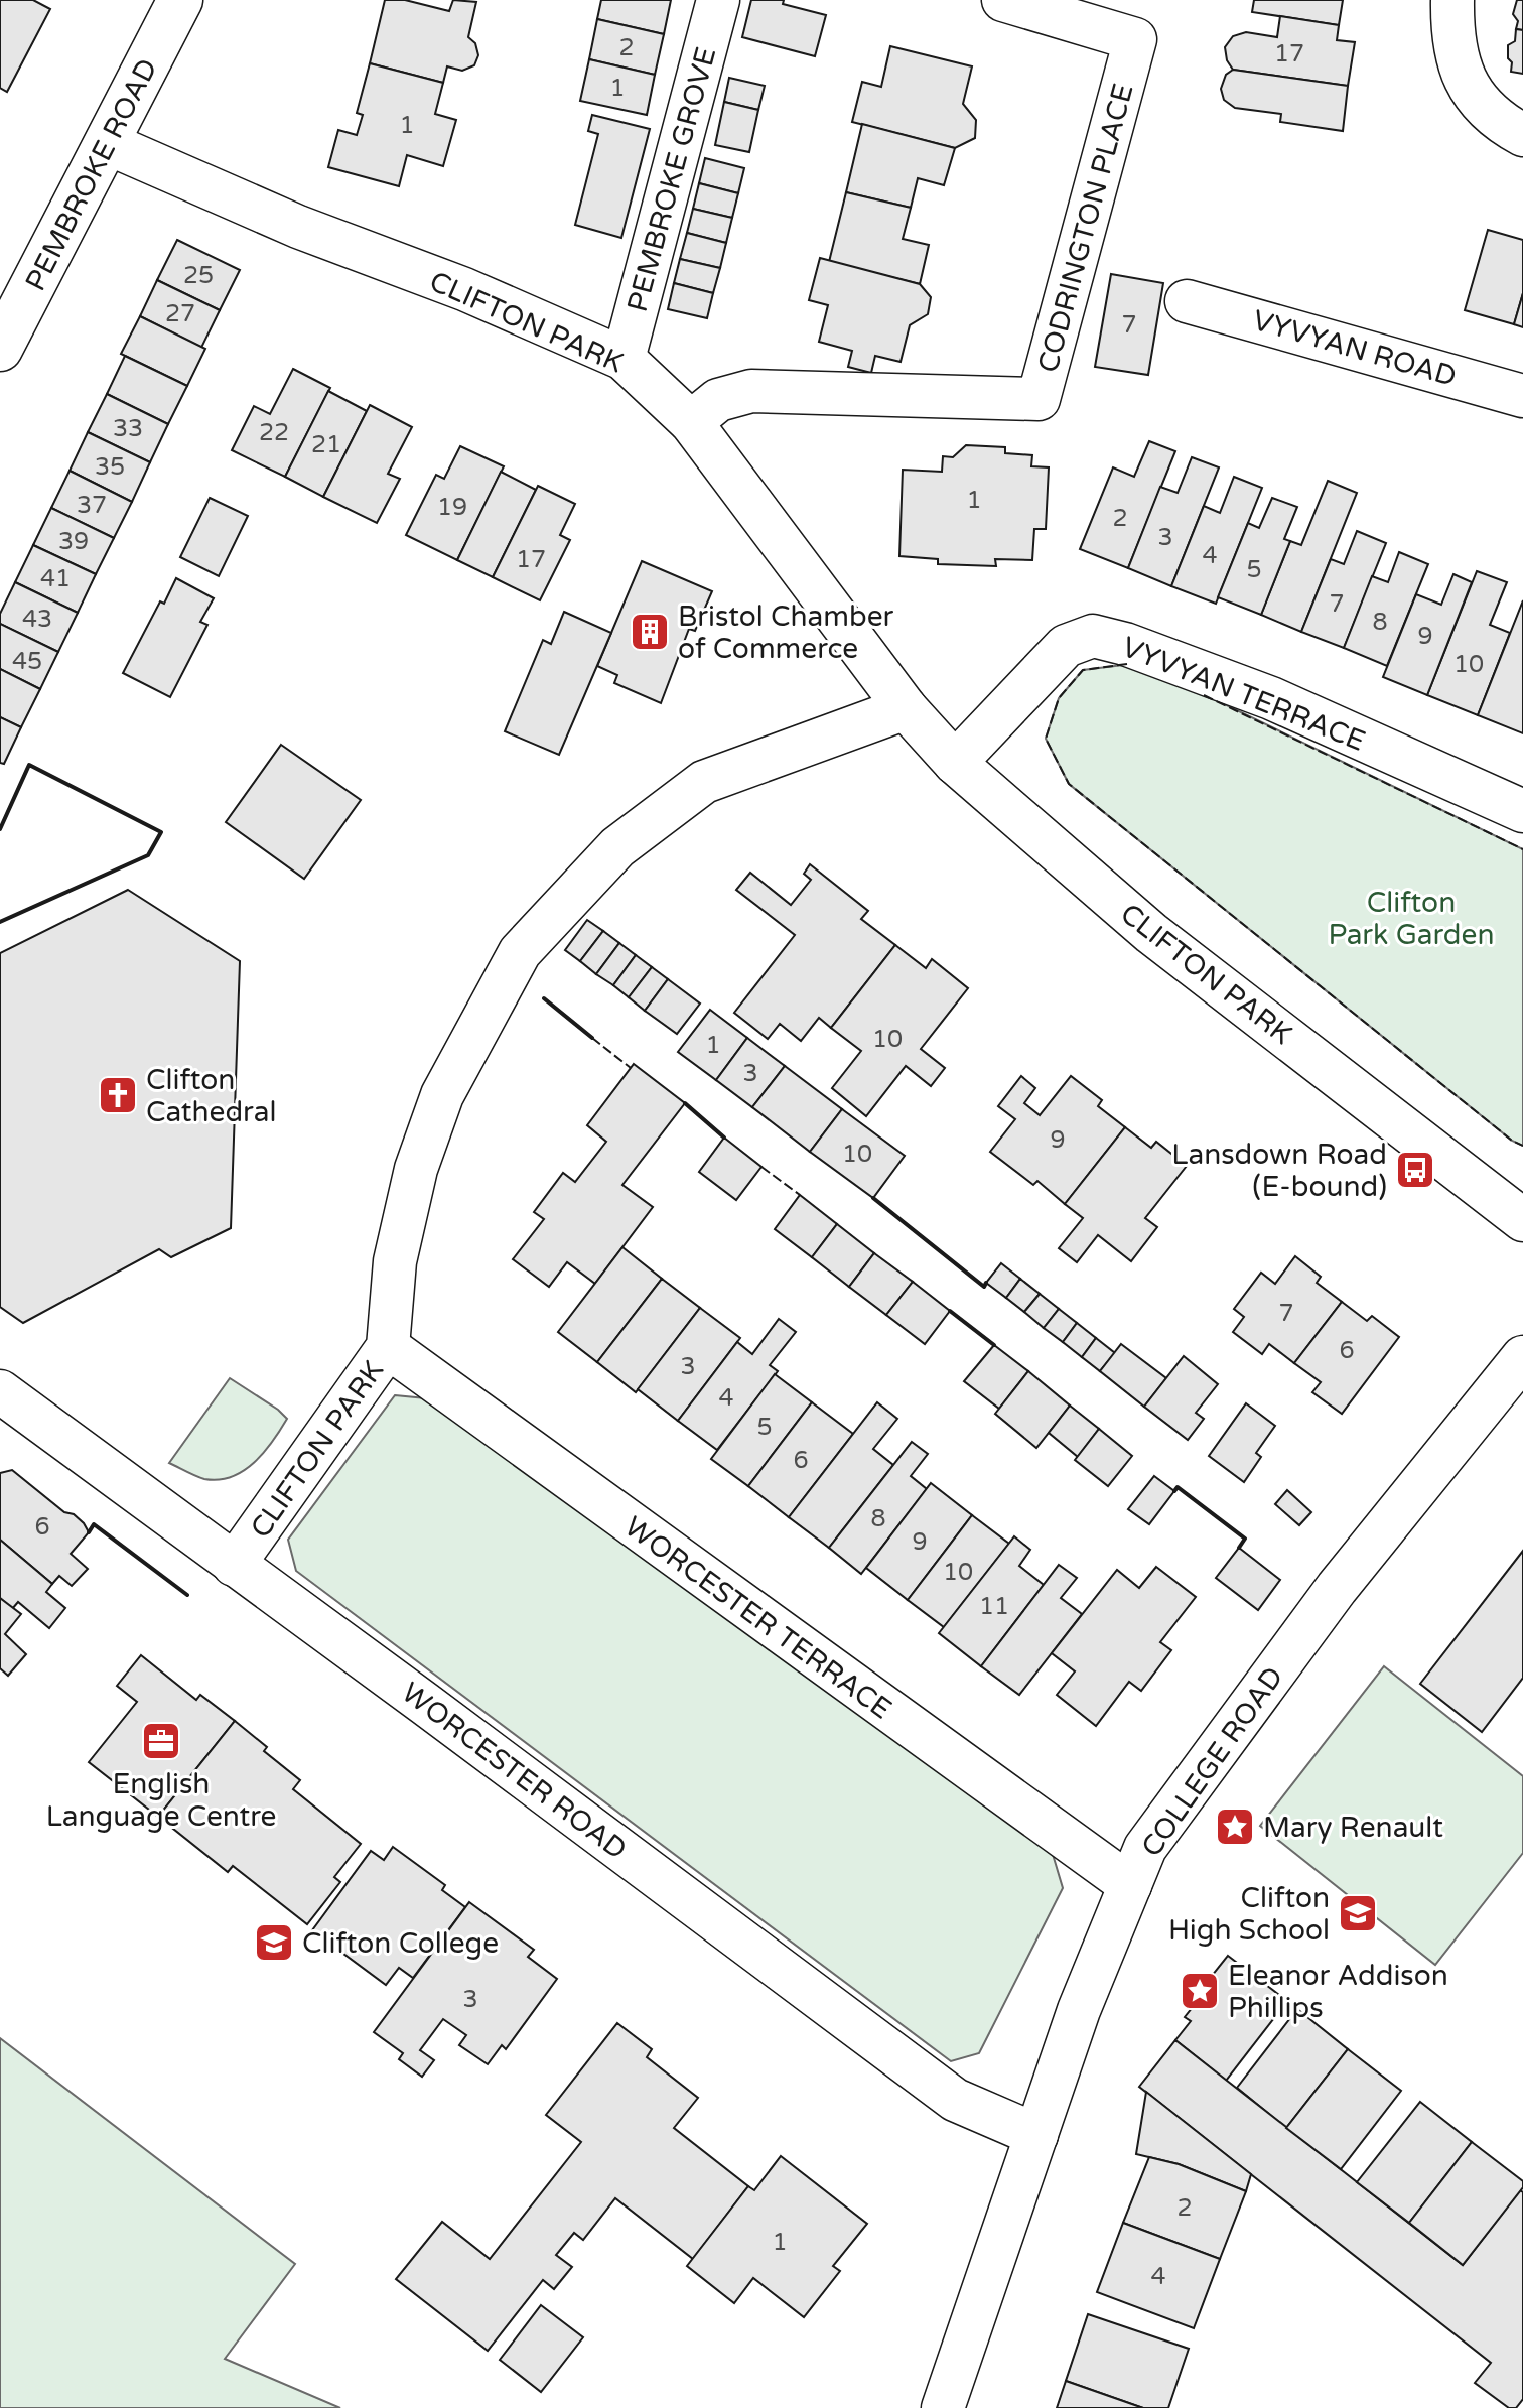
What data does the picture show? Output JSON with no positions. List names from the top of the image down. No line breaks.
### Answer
{"streets":{"main road":["PEMBROKE ROAD"],"street":["PEMBROKE GROVE","CODRINGTON PLACE","CLIFTON PARK","VYVYAN ROAD","VYVYAN TERRACE","WORCESTER TERRACE","COLLEGE ROAD","WORCESTER ROAD"]},"crossings":[["PEMBROKE ROAD","CLIFTON PARK"],["PEMBROKE GROVE","CLIFTON PARK"],["CODRINGTON PLACE","CLIFTON PARK"],["CLIFTON PARK","VYVYAN TERRACE"],["CLIFTON PARK","WORCESTER TERRACE"],["CLIFTON PARK","WORCESTER ROAD"],["WORCESTER TERRACE","COLLEGE ROAD"],["COLLEGE ROAD","WORCESTER ROAD"]],"parks":["Clifton Park Garden"],"places":{"building":["Bristol Chamber of Commerce"],"church":["Clifton Cathedral"],"bus stop":["Lansdown Road (E-bound)"],"office":["English Language Centre"],"place":["Mary Renault","Eleanor Addison Phillips"],"school or university":["Clifton High School","Clifton College"]},"house_numbers":["2","17","1","1","25","27","7","33","22","21","35","1","37","19","2","3","39","4","17","5","41","7","43","8","9","45","10","10","1","3","9","10","7","6","3","4","5","6","8","6","9","10","11","3","2","1","4"]}
